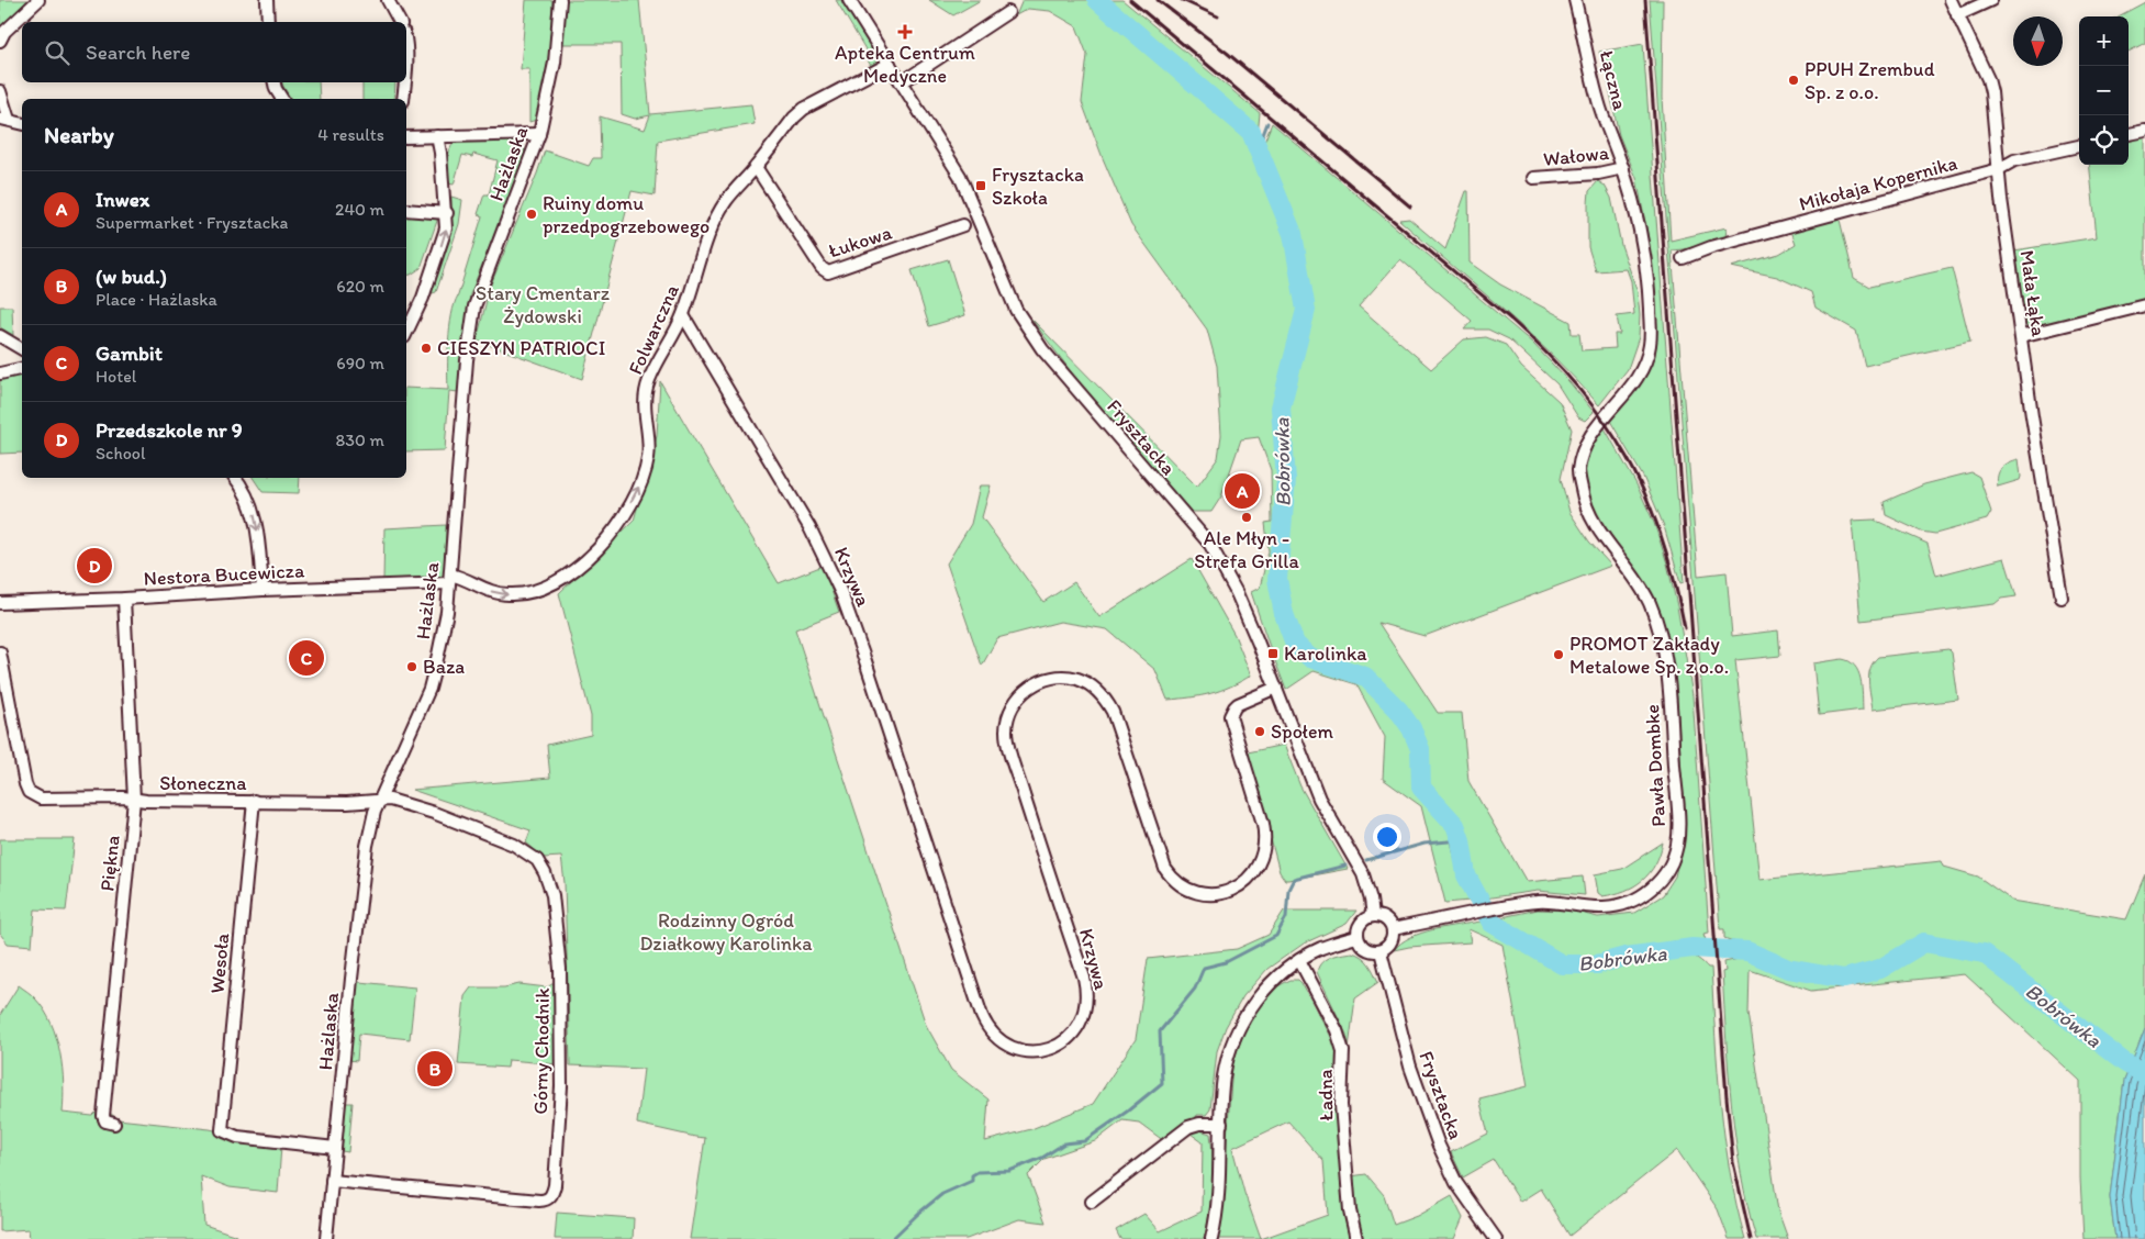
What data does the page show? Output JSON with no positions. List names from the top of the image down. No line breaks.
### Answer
{"streets":{"street":["Łączna","Wałowa","Hażlaska","Mikołaja Kopernika","Łukowa","Mała Łąka","Folwarczna","Frysztacka","Nestora Bucewicza","Krzywa","Pawła Dombke","Słoneczna","Piękna","Wesoła","Górny Chodnik","Ładna"]},"crossings":[["Łączna","Wałowa"],["Łączna","Pawła Dombke"],["Wałowa","Pawła Dombke"],["Hażlaska","Folwarczna"],["Hażlaska","Nestora Bucewicza"],["Hażlaska","Słoneczna"],["Hażlaska","Wesoła"],["Hażlaska","Górny Chodnik"],["Mikołaja Kopernika","Mała Łąka"],["Łukowa","Folwarczna"],["Folwarczna","Frysztacka"],["Folwarczna","Nestora Bucewicza"],["Folwarczna","Krzywa"],["Frysztacka","Krzywa"],["Frysztacka","Pawła Dombke"],["Nestora Bucewicza","Piękna"],["Słoneczna","Piękna"],["Słoneczna","Wesoła"],["Słoneczna","Górny Chodnik"]],"one_way":["Folwarczna"],"water":["Bobrówka"],"parks":["Stary Cmentarz Żydowski","Rodzinny Ogród Działkowy Karolinka"],"places":{"health":["Apteka Centrum Medyczne"],"other":["PPUH Zrembud Sp. z o.o.","Ruiny domu przedpogrzebowego","CIESZYN PATRIOCI","Ale Młyn - Strefa Grilla","PROMOT Zakłady Metalowe Sp. z o.o.","Baza","Społem"],"transit":["Frysztacka Szkoła","Karolinka"]},"north":"bottom","page":{"map_buttons":["+","−"],"search":"Search here","heading":["Nearby","4 results"],"list":[{"mark":"A","name":"Inwex","note":"Supermarket · Frysztacka","value":"240 m"},{"mark":"B","name":"(w bud.)","note":"Place · Hażlaska","value":"620 m"},{"mark":"C","name":"Gambit","note":"Hotel","value":"690 m"},{"mark":"D","name":"Przedszkole nr 9","note":"School","value":"830 m"}],"pins":["A","D","C","B"]}}
